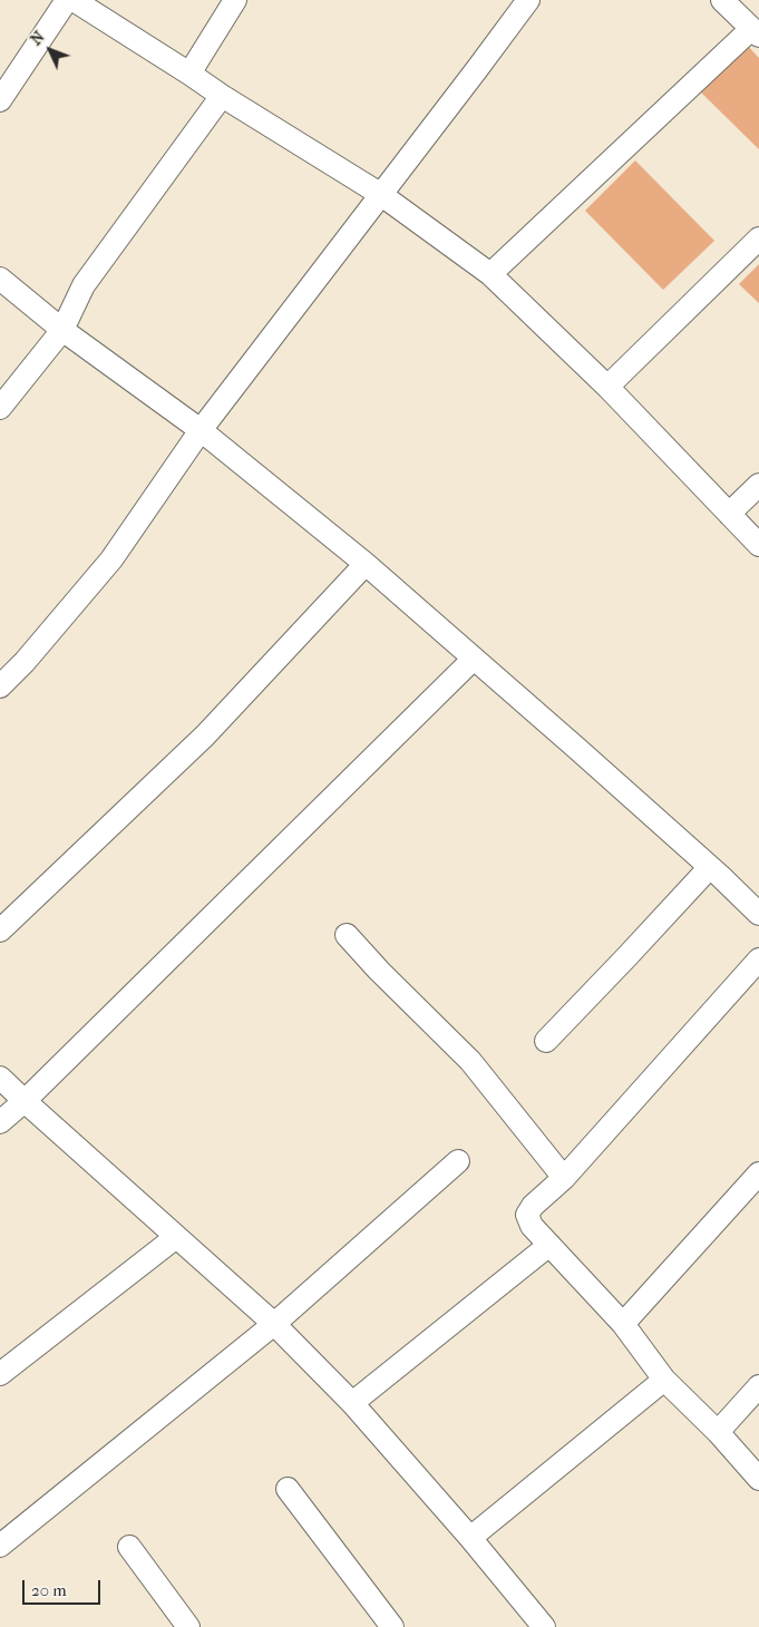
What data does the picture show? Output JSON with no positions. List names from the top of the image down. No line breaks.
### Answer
{"scale_bar":"20 m","north":"top left"}
